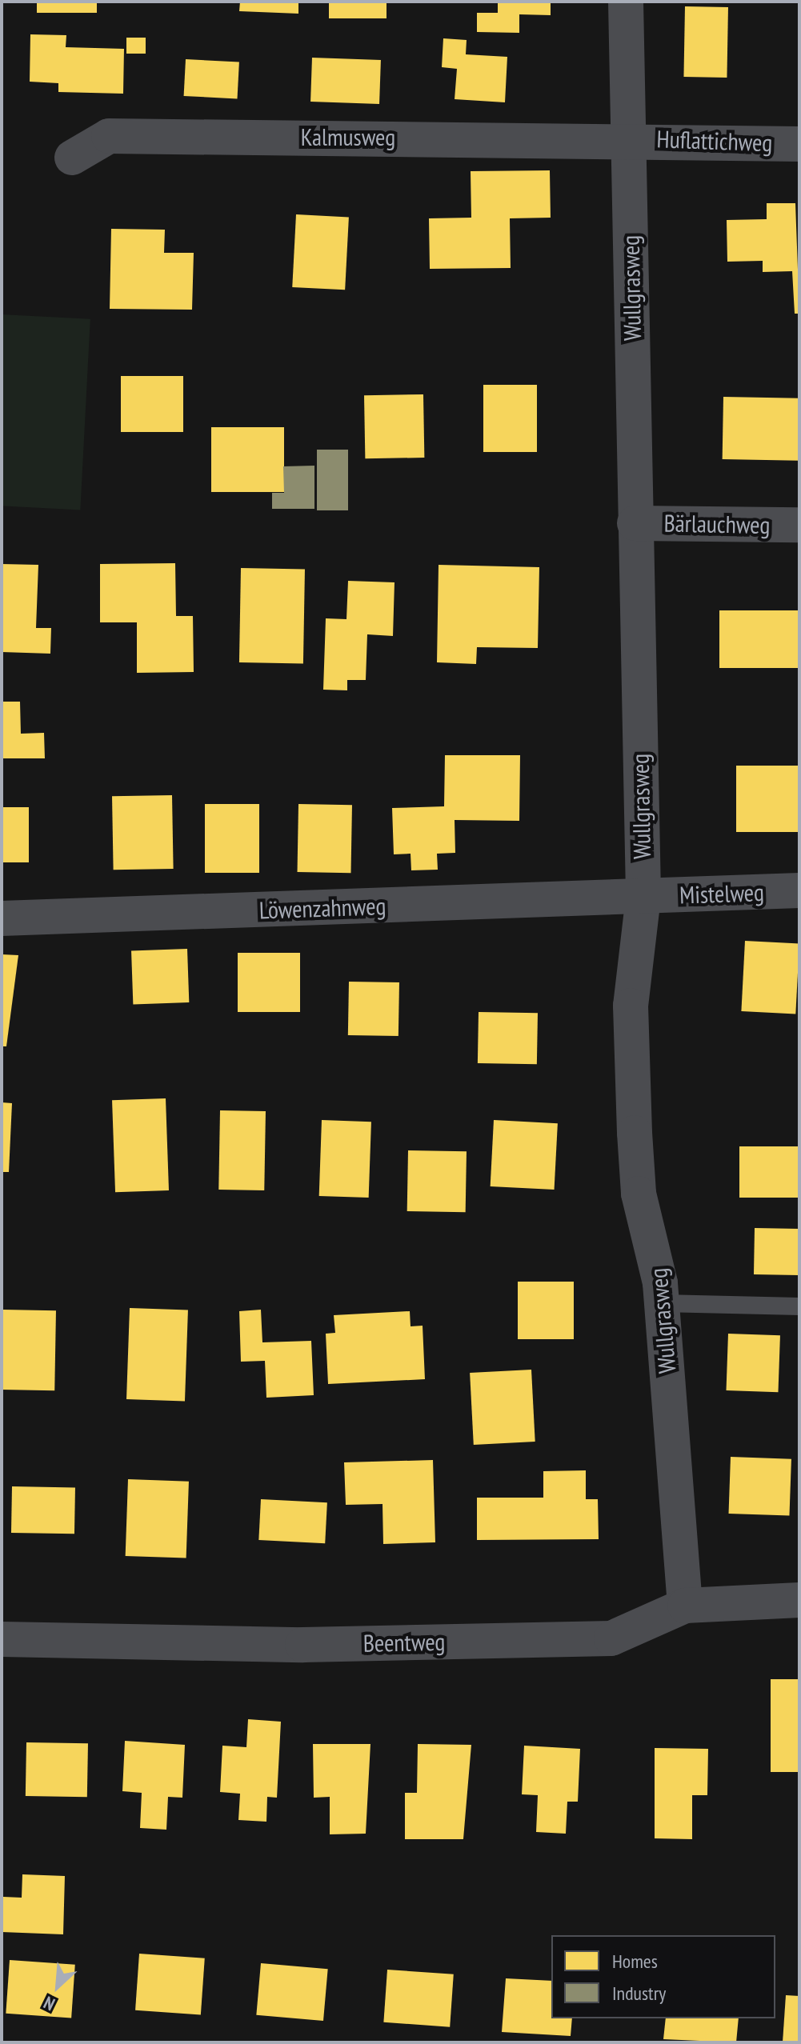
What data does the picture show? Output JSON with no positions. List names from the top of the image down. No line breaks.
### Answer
{"streets":{"street":["Kalmusweg","Huflattichweg","Wullgrasweg","Bärlauchweg","Mistelweg","Löwenzahnweg","Beentweg"]},"crossings":[["Kalmusweg","Huflattichweg"],["Kalmusweg","Wullgrasweg"],["Huflattichweg","Wullgrasweg"],["Wullgrasweg","Bärlauchweg"],["Wullgrasweg","Mistelweg"],["Wullgrasweg","Löwenzahnweg"],["Wullgrasweg","Beentweg"],["Mistelweg","Löwenzahnweg"]],"legend":["Homes","Industry"],"north":"bottom left"}
